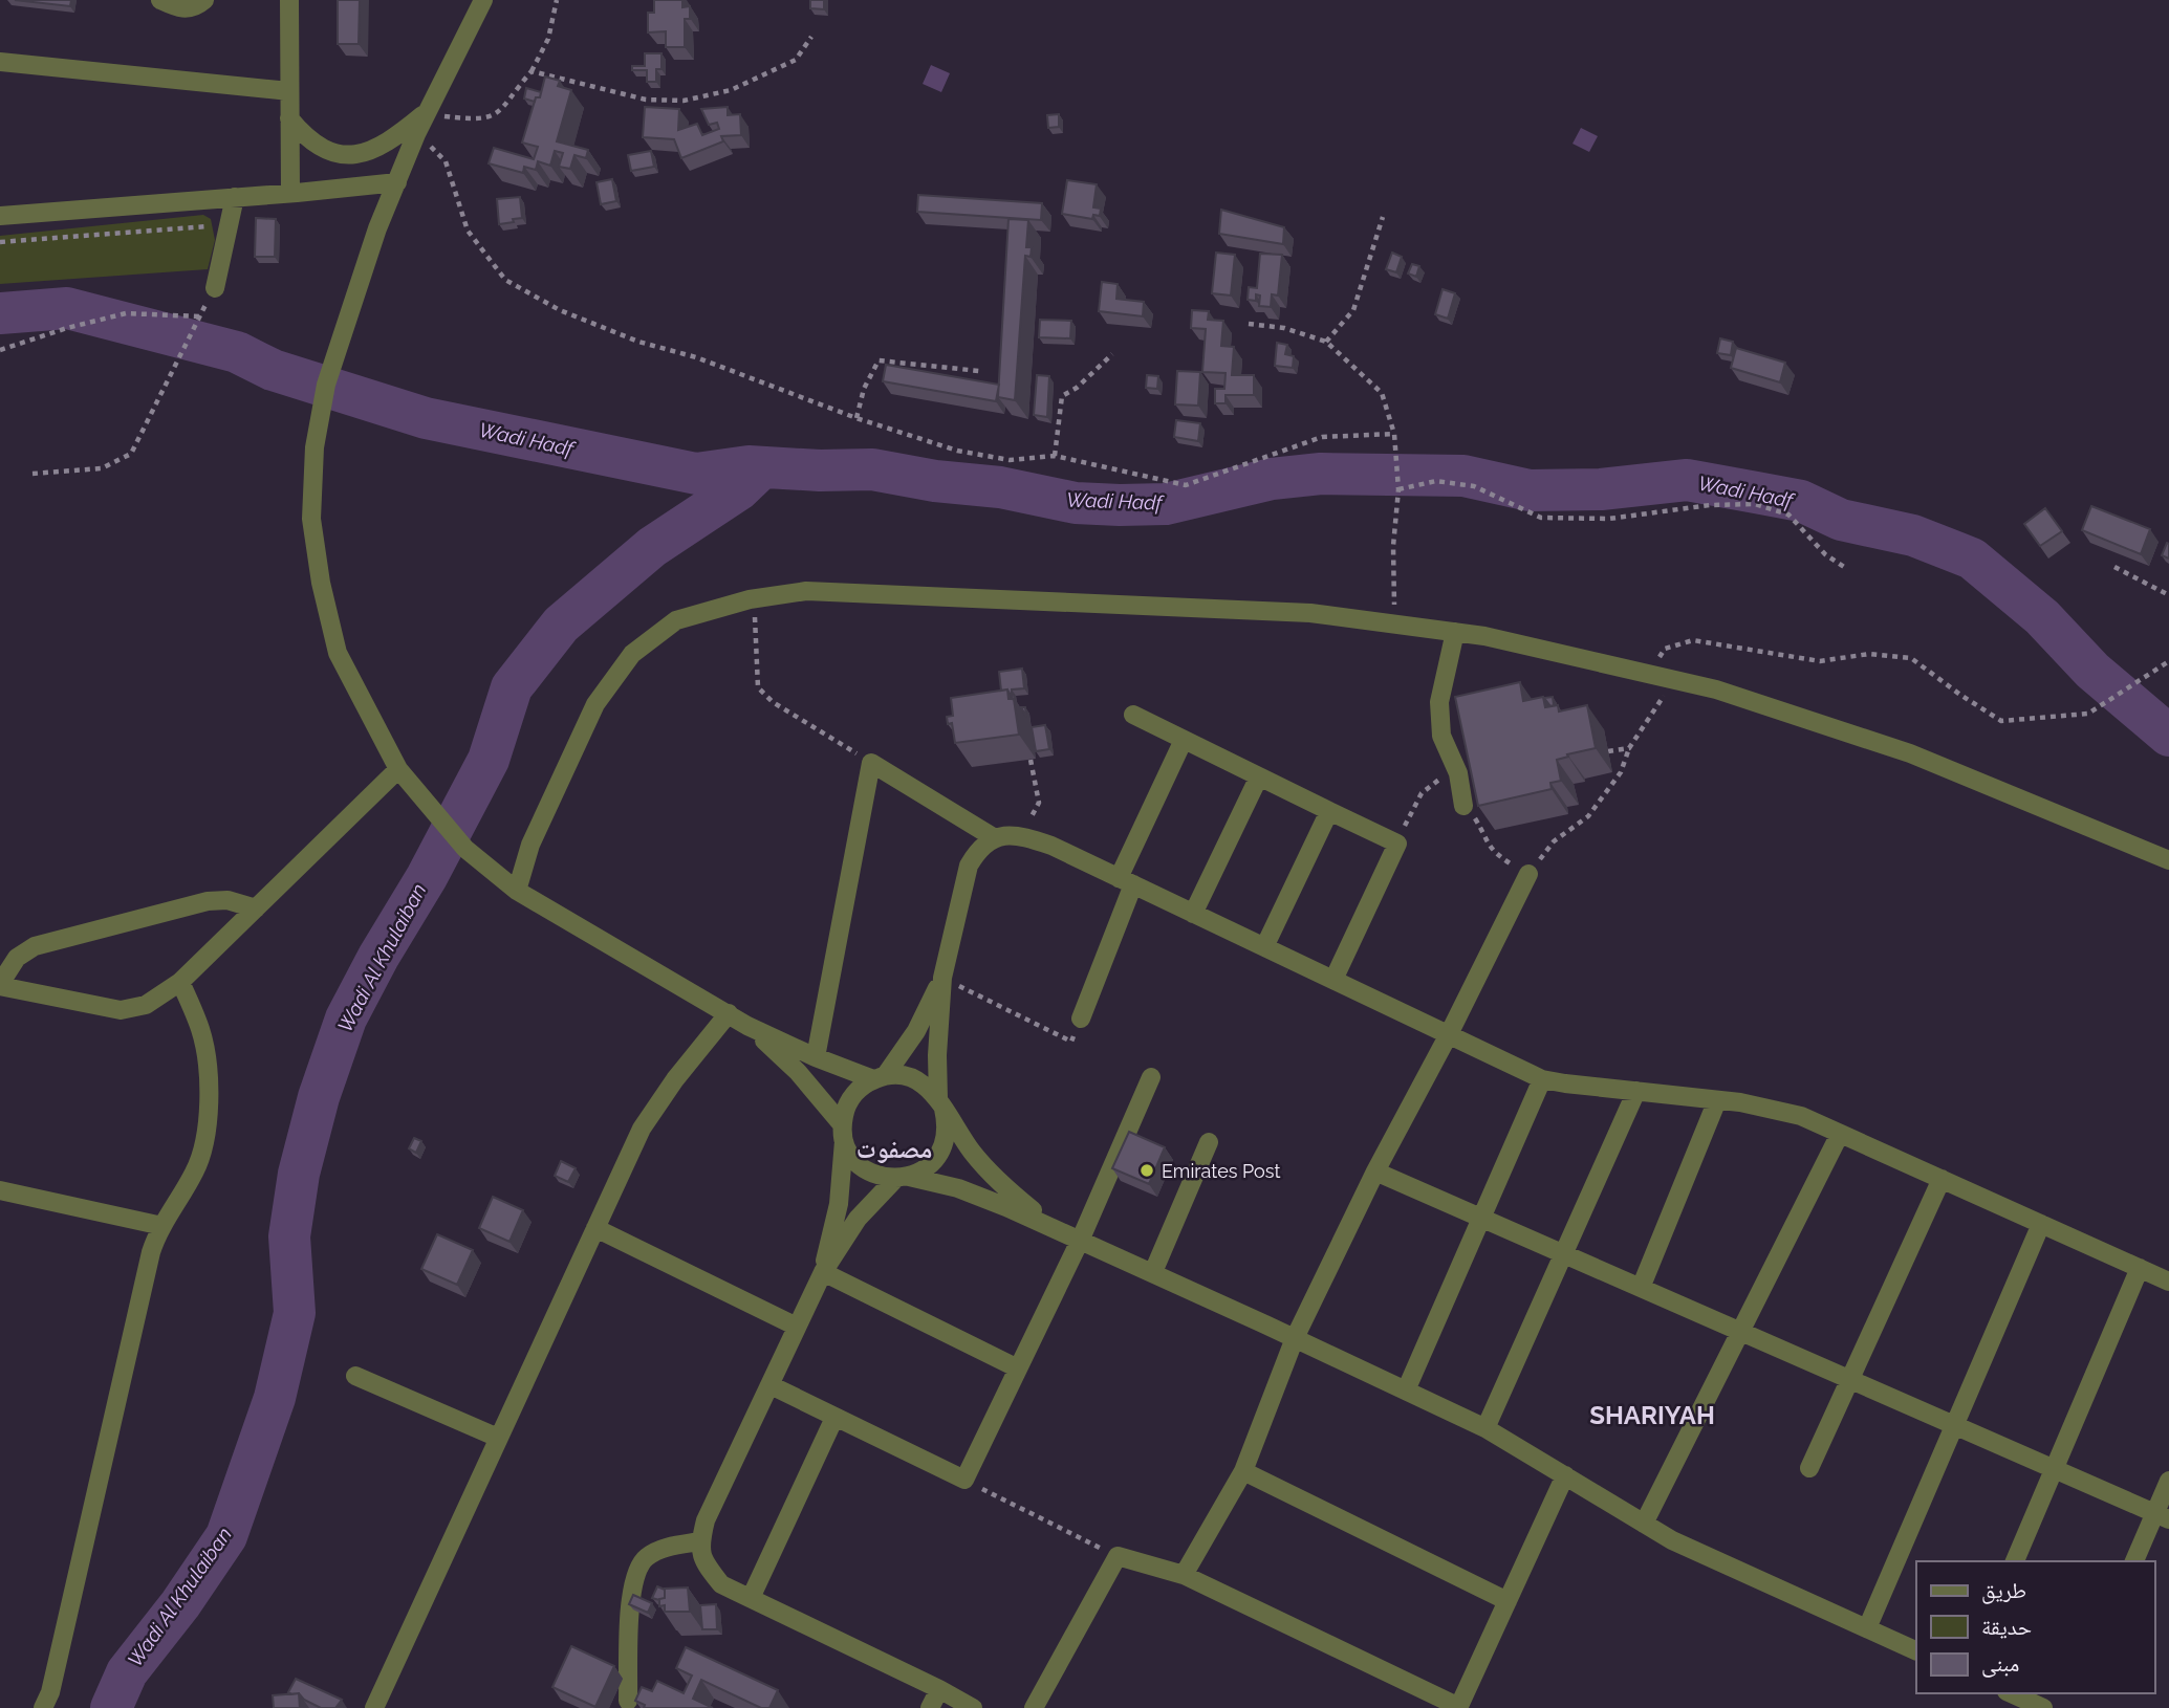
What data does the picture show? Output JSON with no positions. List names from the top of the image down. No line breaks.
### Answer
{"districts":["مصفوت","SHARIYAH"],"water":["Wadi Hadf","Wadi Al Khulaiban"],"places":["Emirates Post"],"legend":["طريق","حديقة","مبنى"]}
